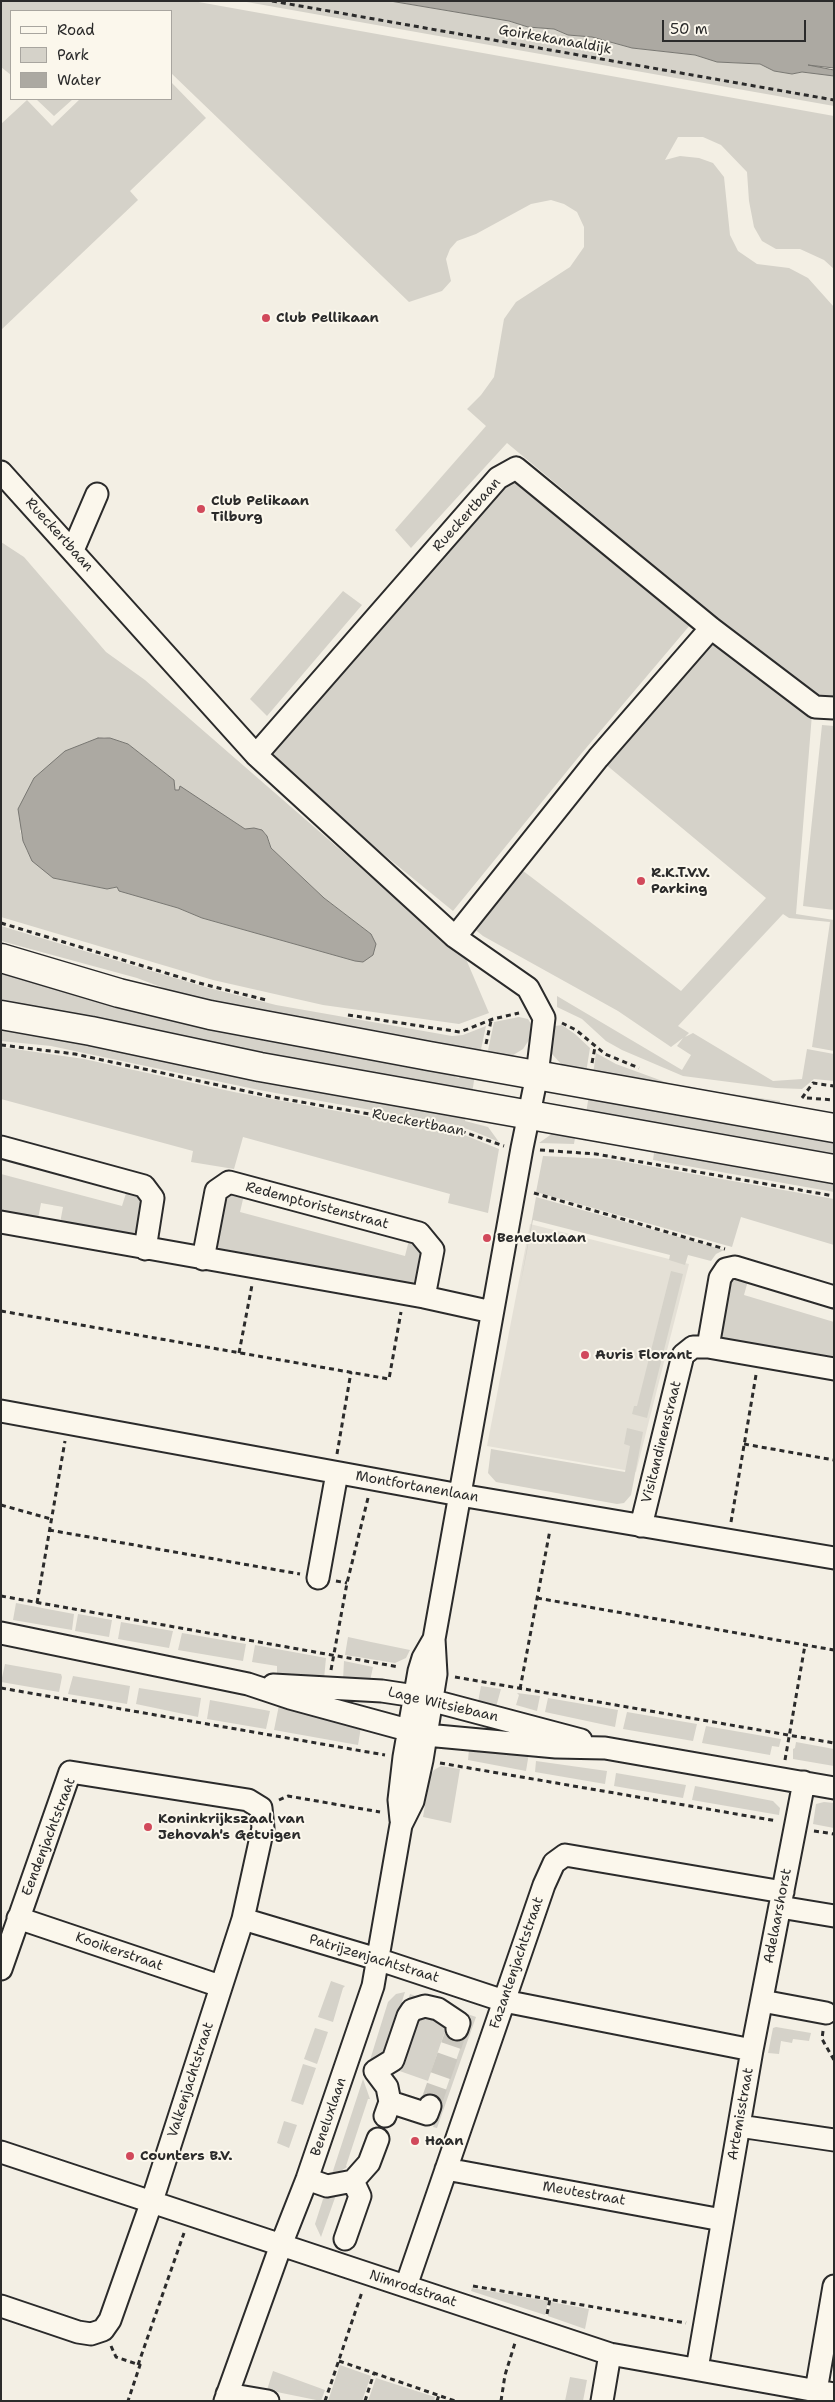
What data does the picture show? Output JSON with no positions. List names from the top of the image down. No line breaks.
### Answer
{"streets":{"main road":["Rueckertbaan"],"street":["Redemptoristenstraat","Visitandinenstraat","Montfortanenlaan","Lage Witsiebaan","Eendenjachtstraat","Adelaarshorst","Kooikerstraat","Patrijzenjachtstraat","Fazantenjachtstraat","Valkenjachtstraat","Artemisstraat","Beneluxlaan","Meutestraat","Nimrodstraat"],"path":["Goirkekanaaldijk"]},"crossings":[["Rueckertbaan","Beneluxlaan"],["Visitandinenstraat","Montfortanenlaan"],["Montfortanenlaan","Beneluxlaan"],["Lage Witsiebaan","Adelaarshorst"],["Lage Witsiebaan","Beneluxlaan"],["Eendenjachtstraat","Kooikerstraat"],["Eendenjachtstraat","Valkenjachtstraat"],["Adelaarshorst","Fazantenjachtstraat"],["Adelaarshorst","Artemisstraat"],["Kooikerstraat","Valkenjachtstraat"],["Patrijzenjachtstraat","Fazantenjachtstraat"],["Patrijzenjachtstraat","Valkenjachtstraat"],["Patrijzenjachtstraat","Artemisstraat"],["Patrijzenjachtstraat","Beneluxlaan"],["Fazantenjachtstraat","Artemisstraat"],["Fazantenjachtstraat","Meutestraat"],["Fazantenjachtstraat","Nimrodstraat"],["Valkenjachtstraat","Nimrodstraat"],["Artemisstraat","Meutestraat"],["Artemisstraat","Nimrodstraat"],["Beneluxlaan","Nimrodstraat"]],"places":["Club Pellikaan","Club Pelikaan Tilburg","R.K.T.V.V. Parking","Beneluxlaan","Auris Florant","Koninkrijkszaal van Jehovah's Getuigen","Haan","Counters B.V."],"legend":["Road","Park","Water"],"scale_bar":"50 m"}
